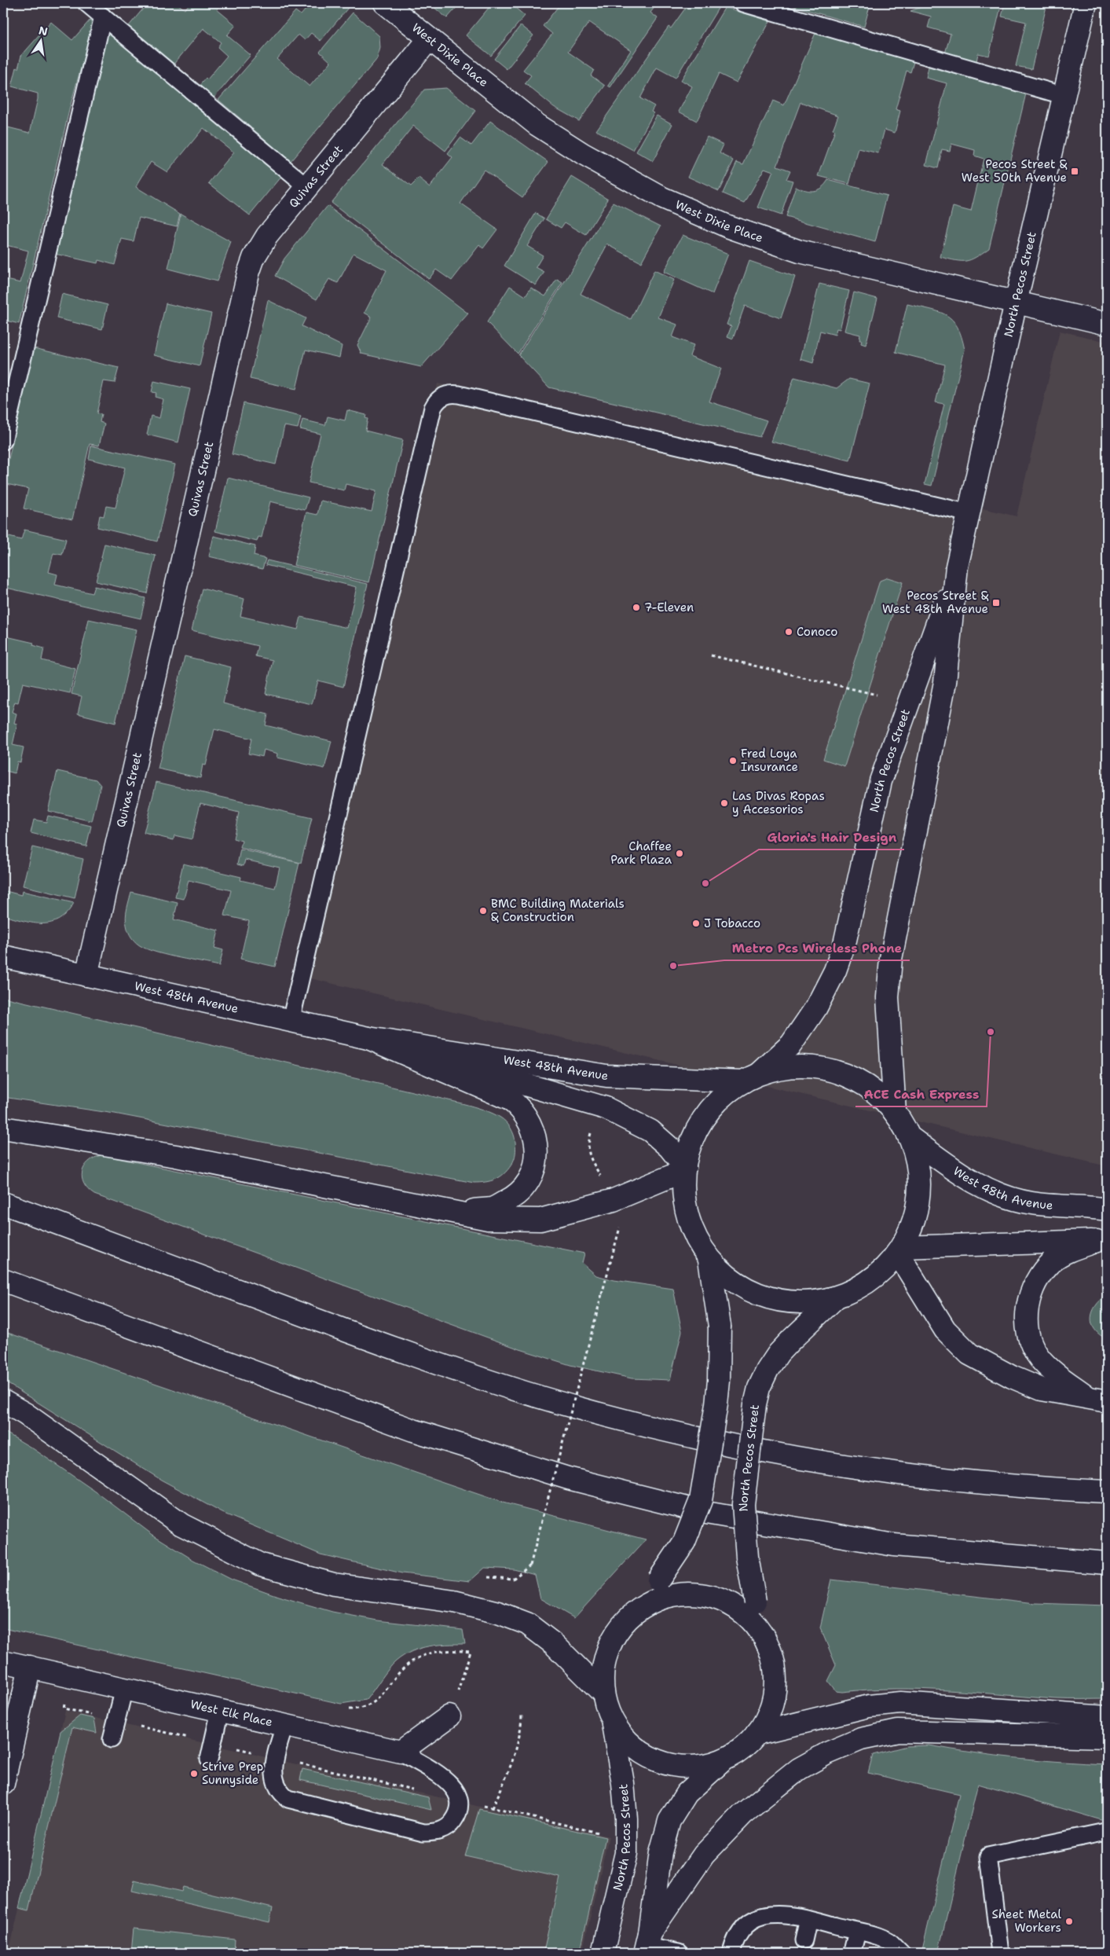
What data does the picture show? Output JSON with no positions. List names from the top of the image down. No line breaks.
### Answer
{"streets":{"main road":["West Dixie Place","Quivas Street","North Pecos Street","West 48th Avenue","West Elk Place"]},"crossings":[["West Dixie Place","Quivas Street"],["West Dixie Place","North Pecos Street"],["Quivas Street","West 48th Avenue"],["North Pecos Street","West 48th Avenue"]],"places":{"transit":["Pecos Street & West 50th Avenue","Pecos Street & West 48th Avenue"],"other":["7-Eleven","Conoco","Fred Loya Insurance","Las Divas Ropas y Accesorios","Chaffee Park Plaza","Gloria's Hair Design","BMC Building Materials & Construction","J Tobacco","Metro Pcs Wireless Phone","ACE Cash Express","Strive Prep Sunnyside","Sheet Metal Workers"]},"north":"top"}
